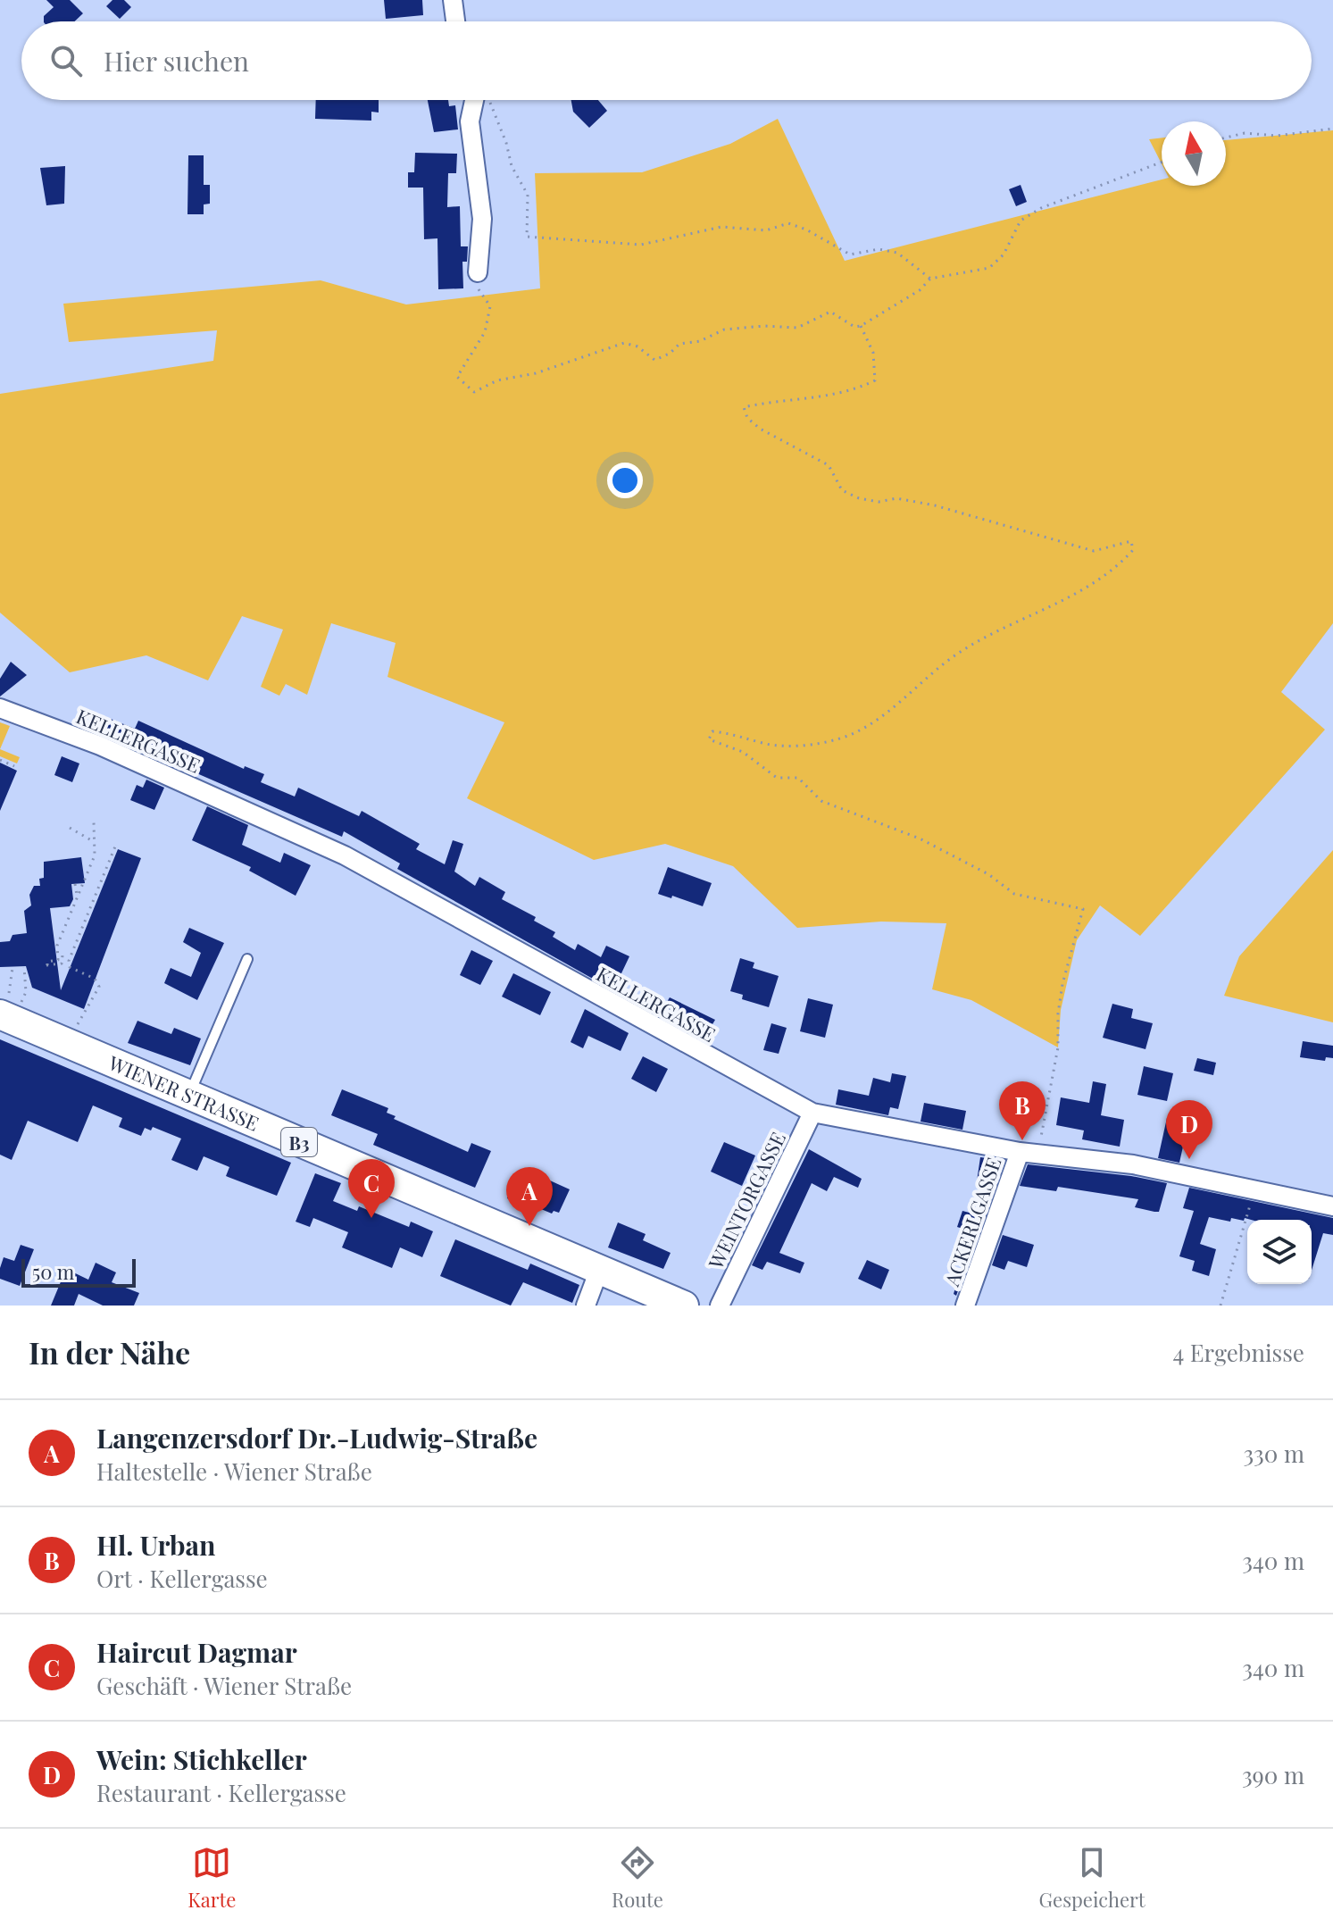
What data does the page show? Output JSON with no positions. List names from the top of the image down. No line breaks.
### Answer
{"streets":{"main road":["WIENER STRASSE","B3"],"street":["KELLERGASSE","WEINTORGASSE","ACKERLGASSE"]},"crossings":[["KELLERGASSE","WEINTORGASSE"],["KELLERGASSE","ACKERLGASSE"]],"scale_bar":"50 m","north":"top","page":{"search":"Hier suchen","pins":["B","D","C","A"],"scale":"50 m","heading":["In der Nähe","4 Ergebnisse"],"list":[{"mark":"A","name":"Langenzersdorf Dr.-Ludwig-Straße","note":"Haltestelle · Wiener Straße","value":"330 m"},{"mark":"B","name":"Hl. Urban","note":"Ort · Kellergasse","value":"340 m"},{"mark":"C","name":"Haircut Dagmar","note":"Geschäft · Wiener Straße","value":"340 m"},{"mark":"D","name":"Wein: Stichkeller","note":"Restaurant · Kellergasse","value":"390 m"}],"nav":["Karte","Route","Gespeichert"]}}
